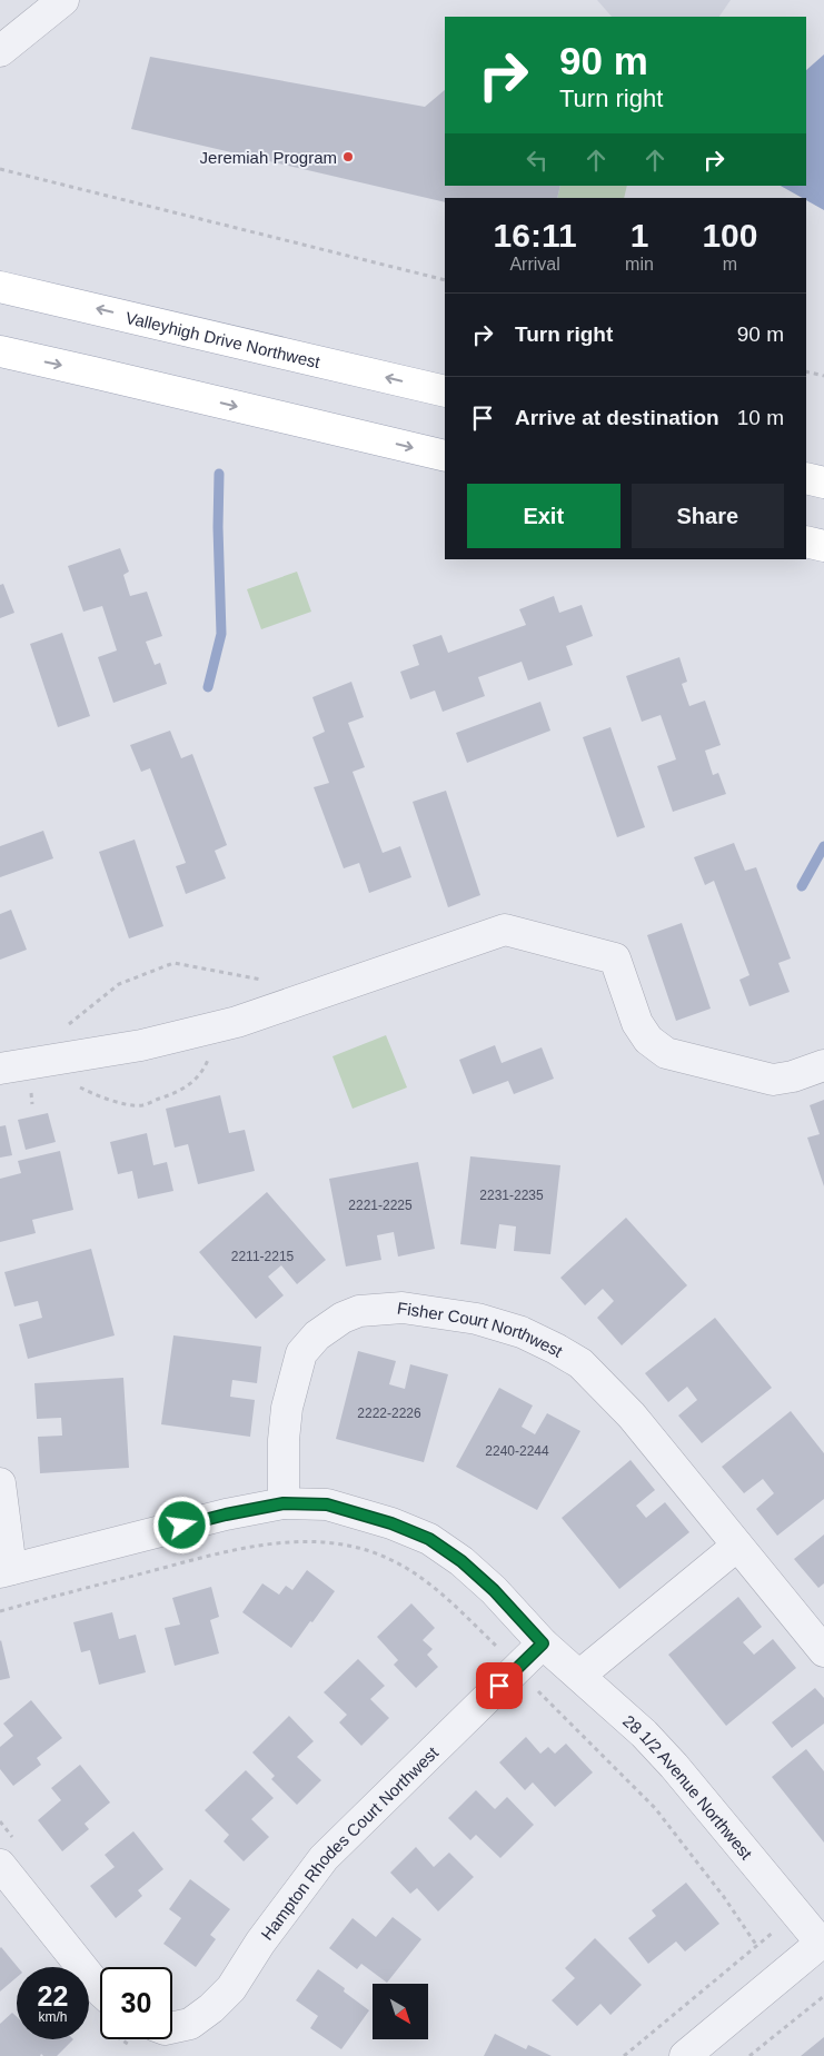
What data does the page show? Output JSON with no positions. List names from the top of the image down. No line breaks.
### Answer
{"streets":{"main road":["Valleyhigh Drive Northwest"],"street":["Fisher Court Northwest","28 1/2 Avenue Northwest","Hampton Rhodes Court Northwest"]},"crossings":[["Fisher Court Northwest","28 1/2 Avenue Northwest"],["28 1/2 Avenue Northwest","Hampton Rhodes Court Northwest"]],"places":["Jeremiah Program"],"house_numbers":["2231-2235","2221-2225","2211-2215","2222-2226","2240-2244"],"north":"bottom right","page":{"turn":["90 m","Turn right"],"eta":["16:11","Arrival","1","min","100","m"],"list":[{"name":"Turn right","value":"90 m"},{"name":"Arrive at destination","value":"10 m"}],"buttons":["Exit","Share"],"speed":"22 km/h","limit":"30"}}
